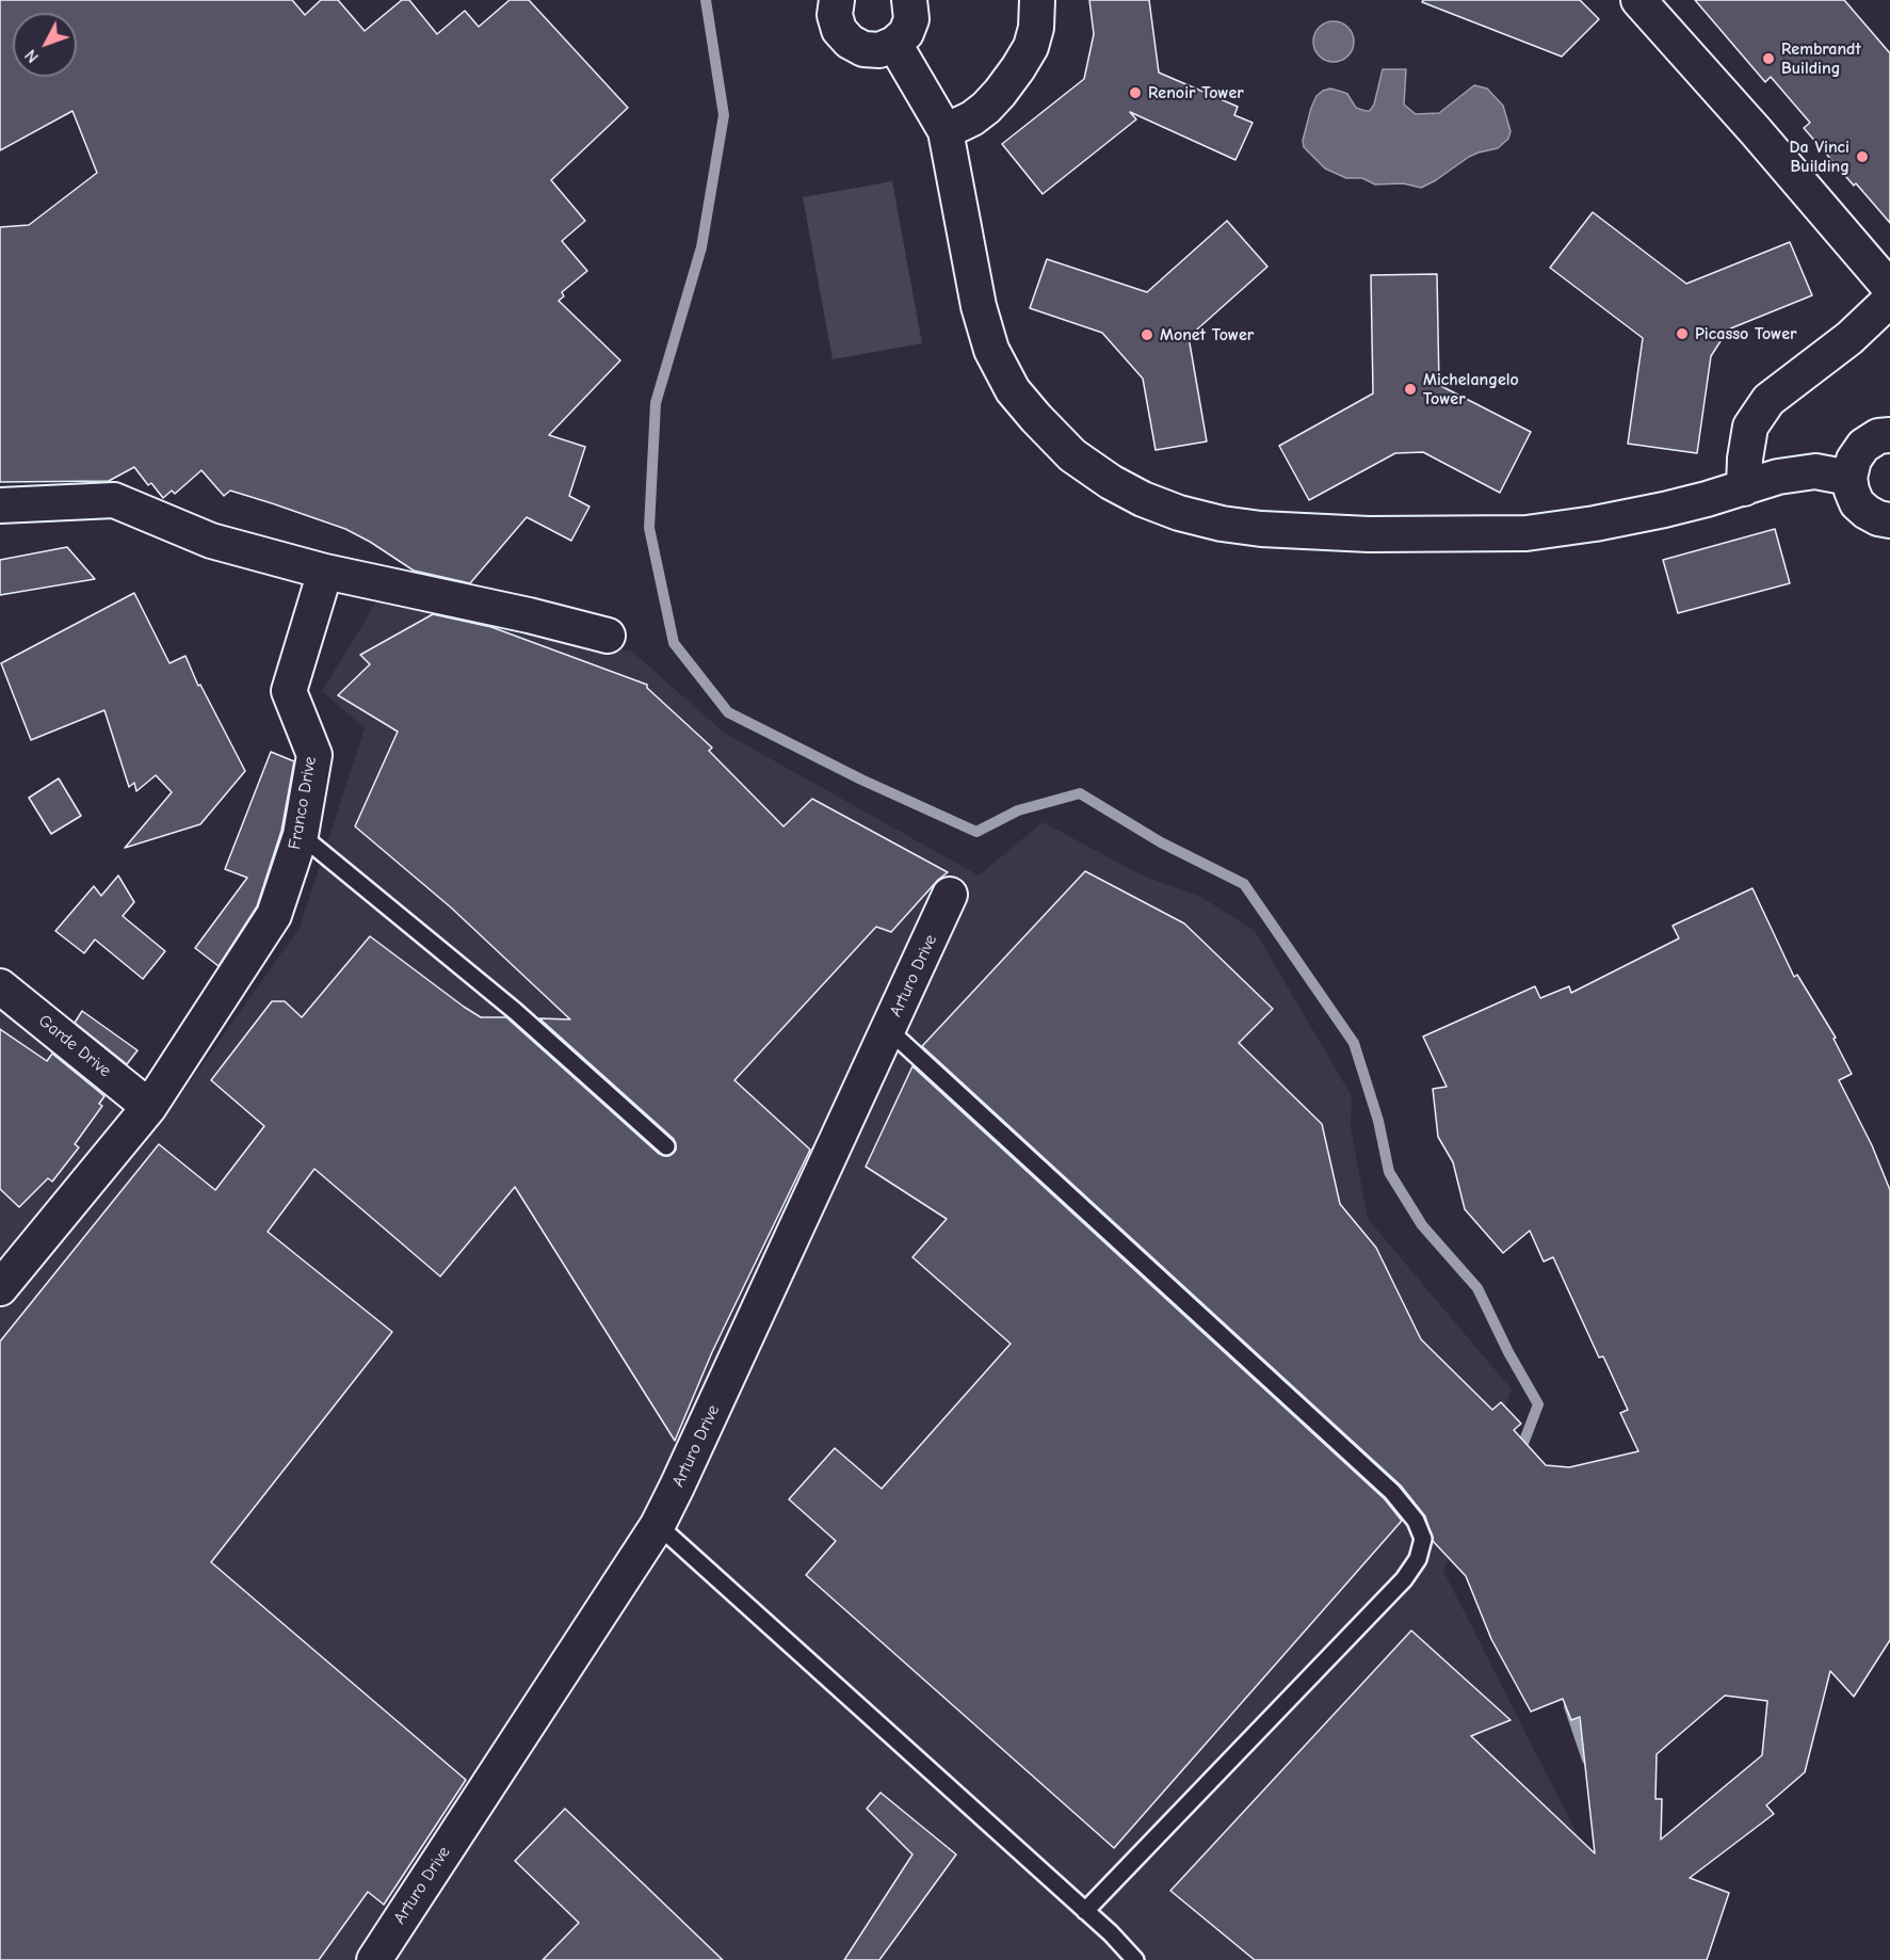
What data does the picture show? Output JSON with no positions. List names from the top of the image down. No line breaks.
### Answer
{"streets":{"street":["Franco Drive","Arturo Drive","Garde Drive"]},"crossings":[["Franco Drive","Garde Drive"]],"places":["Rembrandt Building","Renoir Tower","Da Vinci Building","Picasso Tower","Monet Tower","Michelangelo Tower"],"north":"bottom left"}
